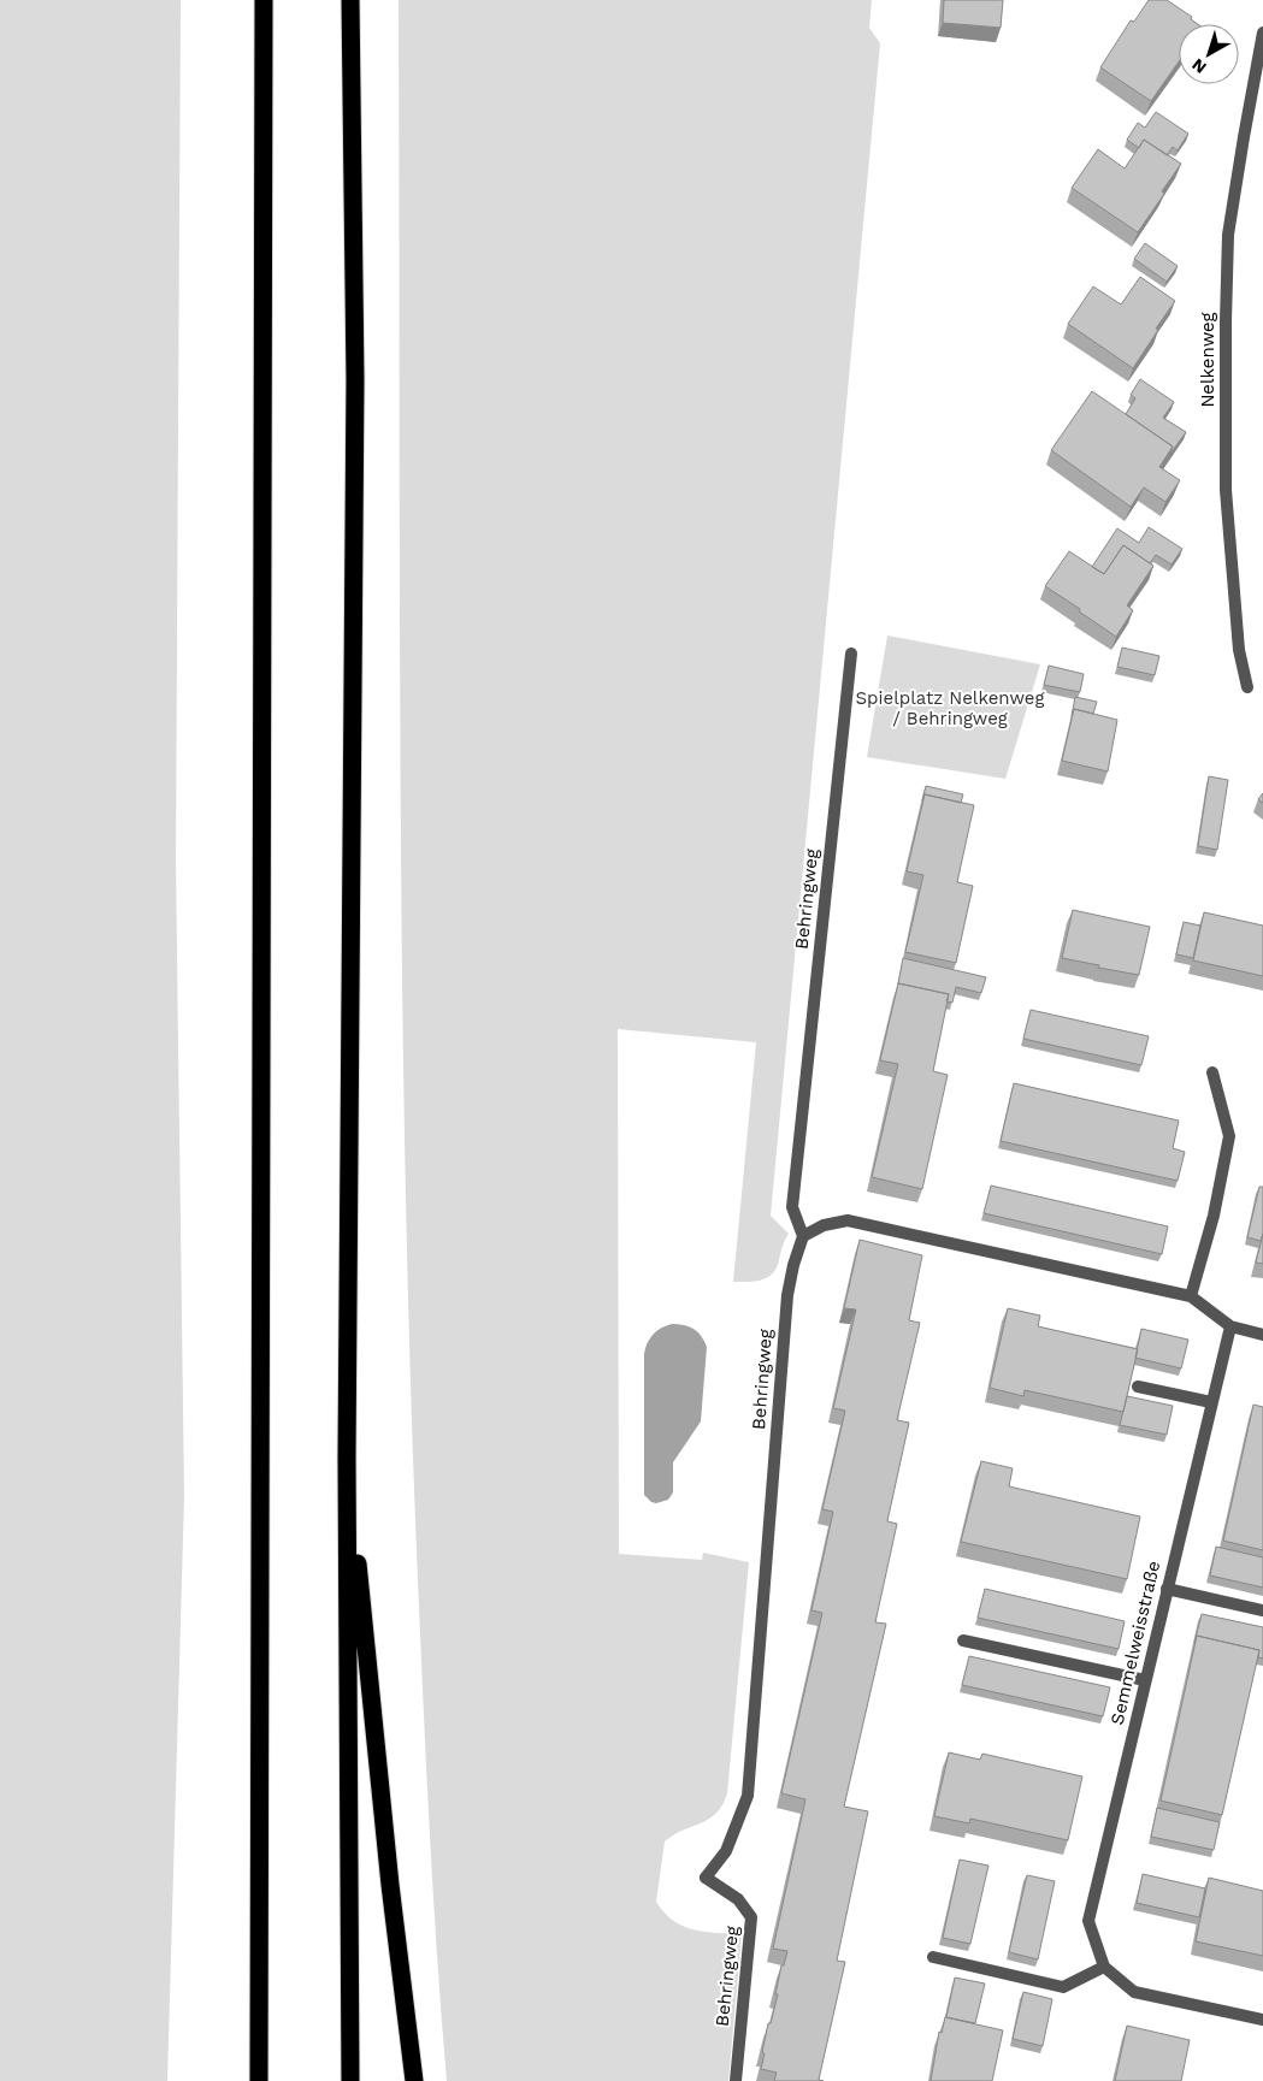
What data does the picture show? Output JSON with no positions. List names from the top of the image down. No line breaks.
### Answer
{"streets":{"street":["Nelkenweg","Behringweg","Semmelweisstraße"]},"parks":["Spielplatz Nelkenweg / Behringweg"],"north":"bottom left"}
